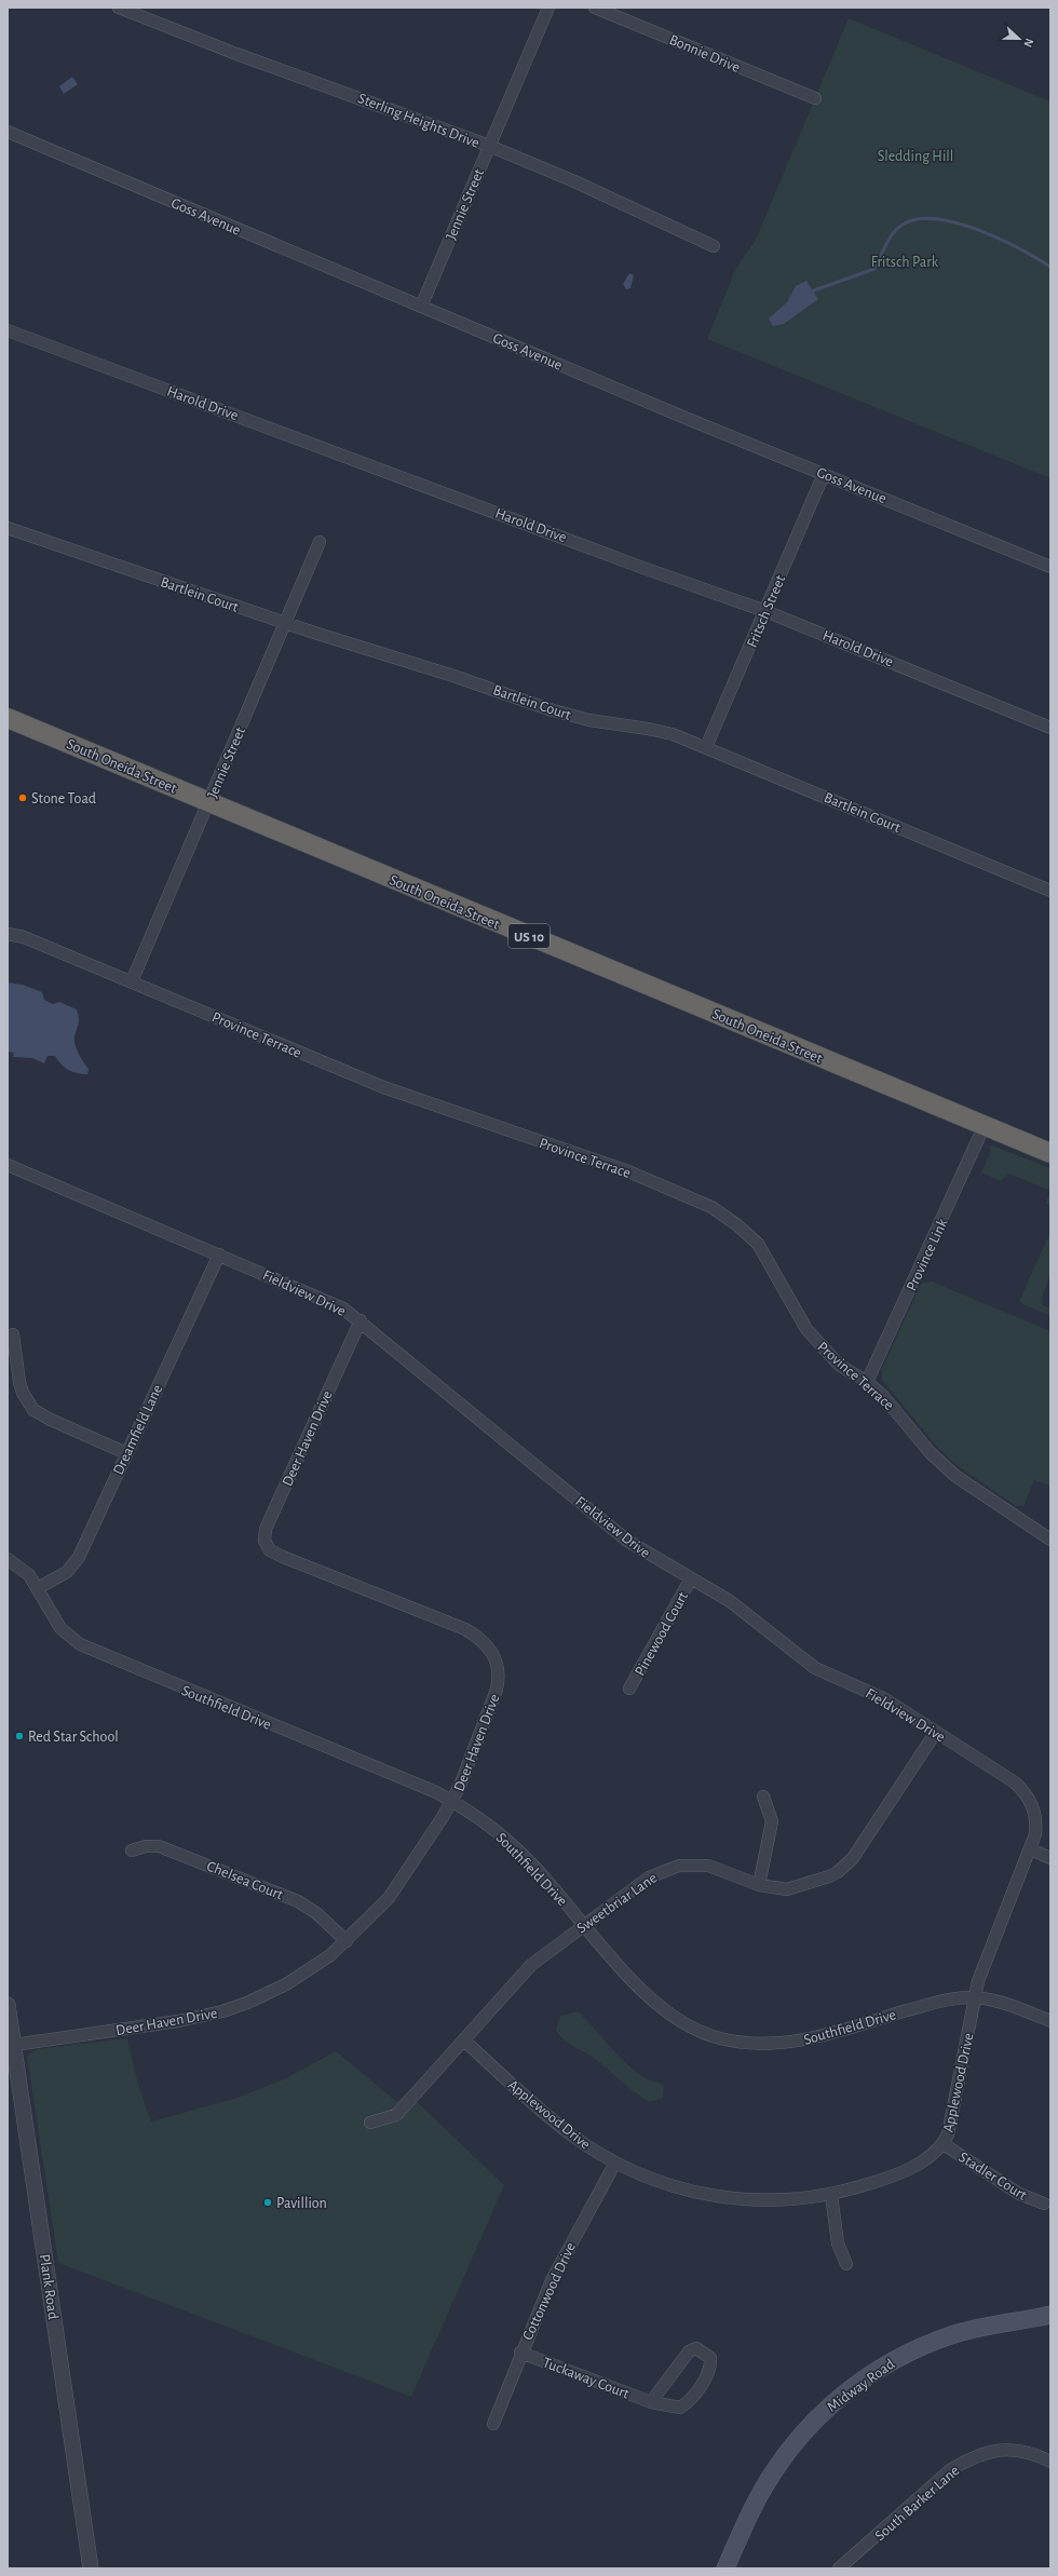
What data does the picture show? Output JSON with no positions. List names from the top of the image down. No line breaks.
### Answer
{"streets":{"highway":["South Oneida Street","US 10"],"main road":["Midway Road"],"street":["Bonnie Drive","Sterling Heights Drive","Jennie Street","Goss Avenue","Harold Drive","Bartlein Court","Fritsch Street","Province Terrace","Province Link","Fieldview Drive","Dreamfield Lane","Deer Haven Drive","Pinewood Court","Southfield Drive","Chelsea Court","Sweetbriar Lane","Applewood Drive","Stadler Court","Plank Road","Cottonwood Drive","Tuckaway Court","South Barker Lane"]},"crossings":[["Sterling Heights Drive","Jennie Street"],["Jennie Street","Goss Avenue"],["Jennie Street","Bartlein Court"],["Jennie Street","South Oneida Street"],["Jennie Street","Province Terrace"],["Goss Avenue","Fritsch Street"],["Harold Drive","Fritsch Street"],["Bartlein Court","Fritsch Street"],["South Oneida Street","Province Link"],["Province Terrace","Province Link"],["Fieldview Drive","Dreamfield Lane"],["Fieldview Drive","Deer Haven Drive"],["Fieldview Drive","Pinewood Court"],["Fieldview Drive","Southfield Drive"],["Fieldview Drive","Sweetbriar Lane"],["Fieldview Drive","Applewood Drive"],["Dreamfield Lane","Southfield Drive"],["Deer Haven Drive","Southfield Drive"],["Deer Haven Drive","Chelsea Court"],["Deer Haven Drive","Plank Road"],["Southfield Drive","Sweetbriar Lane"],["Southfield Drive","Applewood Drive"],["Sweetbriar Lane","Applewood Drive"],["Applewood Drive","Stadler Court"],["Applewood Drive","Cottonwood Drive"],["Cottonwood Drive","Tuckaway Court"]],"parks":["Sledding Hill","Fritsch Park"],"places":["Stone Toad","Red Star School","Pavillion"],"north":"right"}
